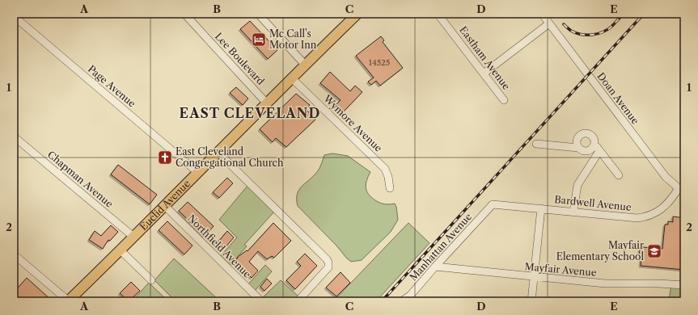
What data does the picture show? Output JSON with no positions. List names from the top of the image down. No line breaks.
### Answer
{"streets":{"main road":["Euclid Avenue"],"street":["Eastham Avenue","Lee Boulevard","Page Avenue","Doan Avenue","Wymore Avenue","Chapman Avenue","Bardwell Avenue","Northfield Avenue","Manhattan Avenue","Mayfair Avenue"]},"crossings":[["Lee Boulevard","Euclid Avenue"],["Page Avenue","Euclid Avenue"],["Doan Avenue","Bardwell Avenue"],["Wymore Avenue","Euclid Avenue"],["Chapman Avenue","Euclid Avenue"],["Bardwell Avenue","Manhattan Avenue"],["Euclid Avenue","Northfield Avenue"],["Manhattan Avenue","Mayfair Avenue"]],"districts":["EAST CLEVELAND"],"places":{"hotel":["Mc Call's Motor Inn"],"church":["East Cleveland Congregational Church"],"school or university":["Mayfair Elementary School"]},"house_numbers":["14525"],"grid":{"columns":["A","B","C","D","E"],"rows":["1","2"]}}
